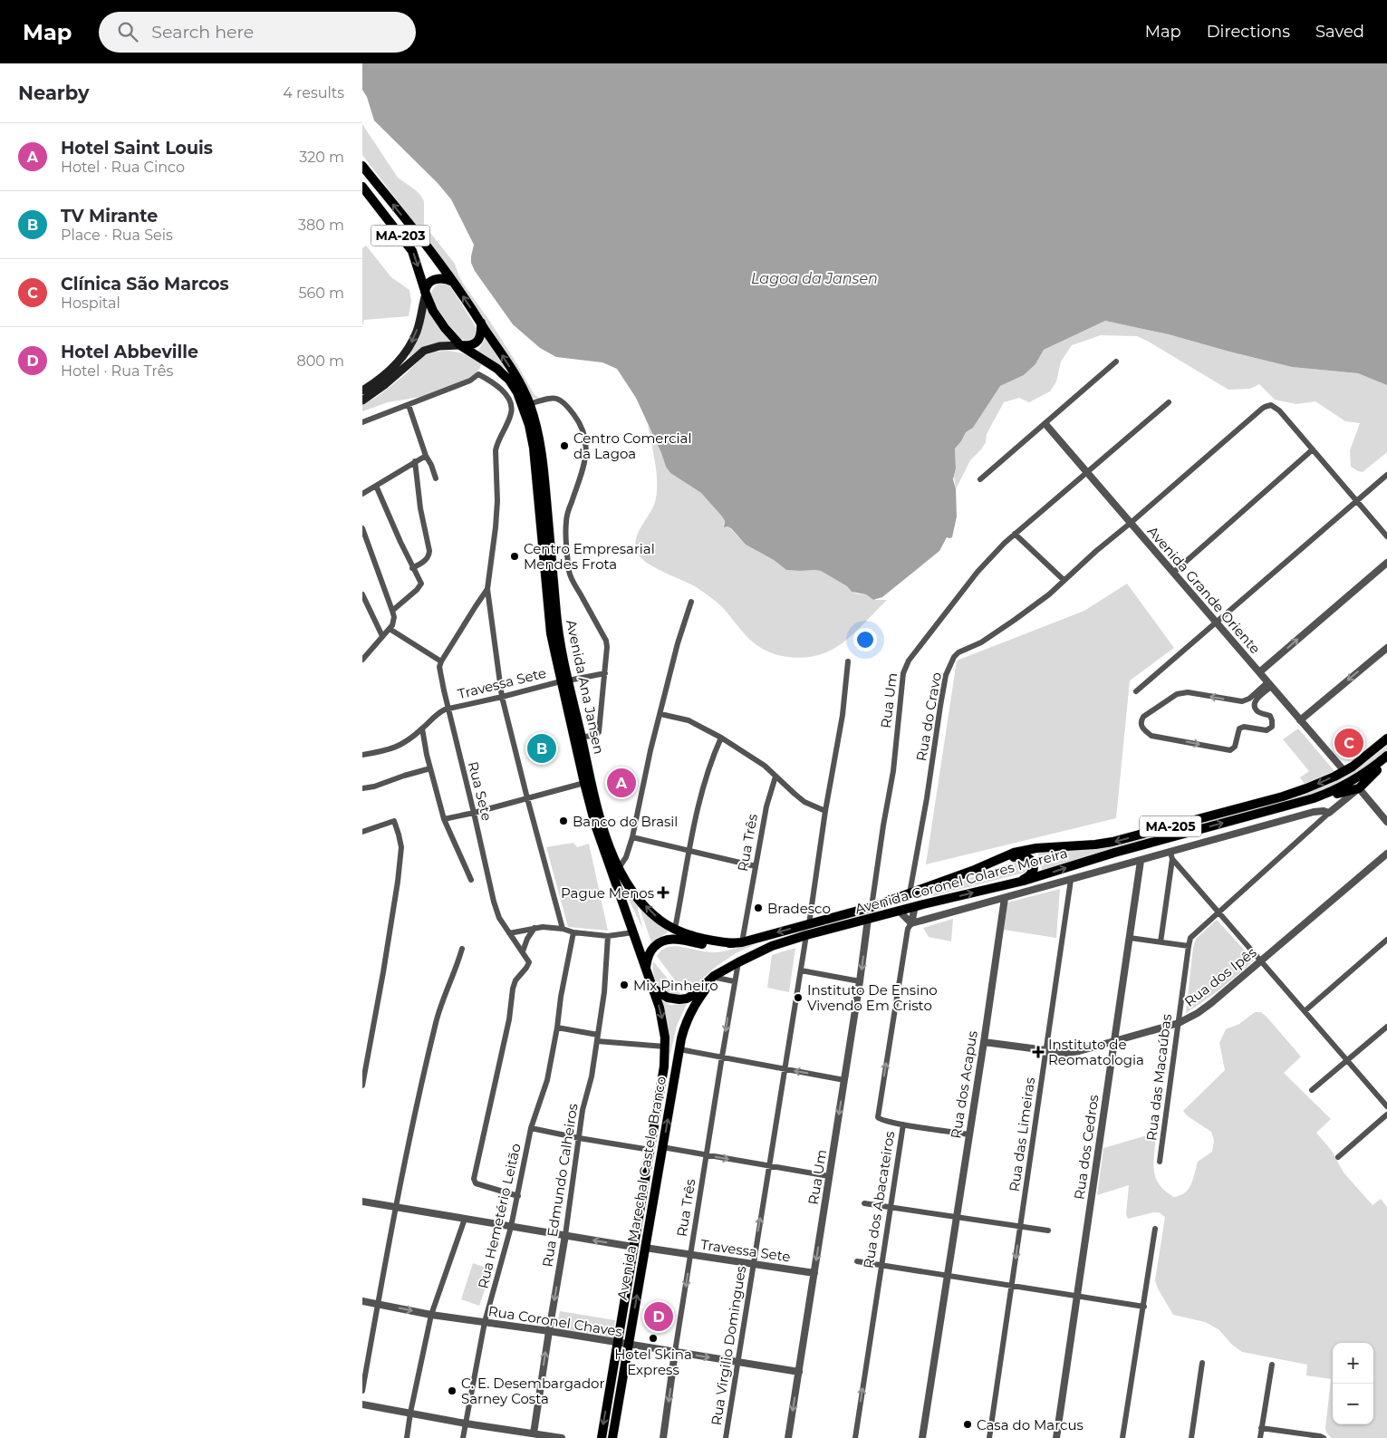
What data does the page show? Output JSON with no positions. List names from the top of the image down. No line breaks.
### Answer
{"streets":{"main road":["MA-203","Avenida Ana Jansen","MA-205","Avenida Coronel Colares Moreira","Avenida Marechal Castelo Branco"],"street":["Avenida Grande Oriente","Travessa Sete","Rua Um","Rua do Cravo","Rua Sete","Rua Três","Rua dos Ipês","Rua das Macaúbas","Rua dos Acapus","Rua das Limeiras","Rua dos Cedros","Rua Edmundo Calheiros","Rua dos Abacateiros","Rua Hemetério Leitão","Rua Coronel Chaves","Rua Virgilio Domingues"]},"crossings":[["MA-203","Avenida Ana Jansen"],["Avenida Grande Oriente","Rua Um"],["Avenida Grande Oriente","Rua do Cravo"],["Avenida Grande Oriente","Avenida Coronel Colares Moreira"],["Travessa Sete","Avenida Ana Jansen"],["Travessa Sete","Rua Um"],["Travessa Sete","Rua Sete"],["Travessa Sete","Rua Três"],["Travessa Sete","Avenida Marechal Castelo Branco"],["Travessa Sete","Rua Virgilio Domingues"],["Avenida Ana Jansen","Rua Três"],["Avenida Ana Jansen","Avenida Coronel Colares Moreira"],["Avenida Ana Jansen","Avenida Marechal Castelo Branco"],["Rua Um","Avenida Coronel Colares Moreira"],["Rua Um","Rua Coronel Chaves"],["Rua do Cravo","Avenida Coronel Colares Moreira"],["Rua Três","Avenida Coronel Colares Moreira"],["Rua Três","Avenida Marechal Castelo Branco"],["Rua Três","Rua Coronel Chaves"],["Avenida Coronel Colares Moreira","Avenida Marechal Castelo Branco"],["Avenida Coronel Colares Moreira","Rua dos Abacateiros"],["Avenida Coronel Colares Moreira","Rua Virgilio Domingues"],["Rua dos Ipês","Rua das Macaúbas"],["Rua dos Ipês","Rua dos Acapus"],["Rua dos Ipês","Rua das Limeiras"],["Rua dos Ipês","Rua dos Cedros"],["Rua Edmundo Calheiros","Rua Coronel Chaves"],["Avenida Marechal Castelo Branco","Rua Coronel Chaves"],["Rua Hemetério Leitão","Rua Coronel Chaves"],["Rua Coronel Chaves","Rua Virgilio Domingues"]],"one_way":["Rua Três","Rua dos Abacateiros"],"water":["Lagoa da Jansen"],"places":{"other":["Centro Comercial da Lagoa","Centro Empresarial Mendes Frota","Banco do Brasil","Bradesco","Mix Pinheiro","Instituto De Ensino Vivendo Em Cristo","Hotel Skina Express","C. E. Desembargador Sarney Costa","Casa do Marcus"],"health":["Pague Menos","Instituto de Reomatologia"]},"page":{"header":"Map","search":"Search here","nav":["Map","Directions","Saved"],"heading":["Nearby","4 results"],"list":[{"mark":"A","name":"Hotel Saint Louis","note":"Hotel · Rua Cinco","value":"320 m"},{"mark":"B","name":"TV Mirante","note":"Place · Rua Seis","value":"380 m"},{"mark":"C","name":"Clínica São Marcos","note":"Hospital","value":"560 m"},{"mark":"D","name":"Hotel Abbeville","note":"Hotel · Rua Três","value":"800 m"}],"pins":["C","B","A","D"],"map_buttons":["+","−"]}}
